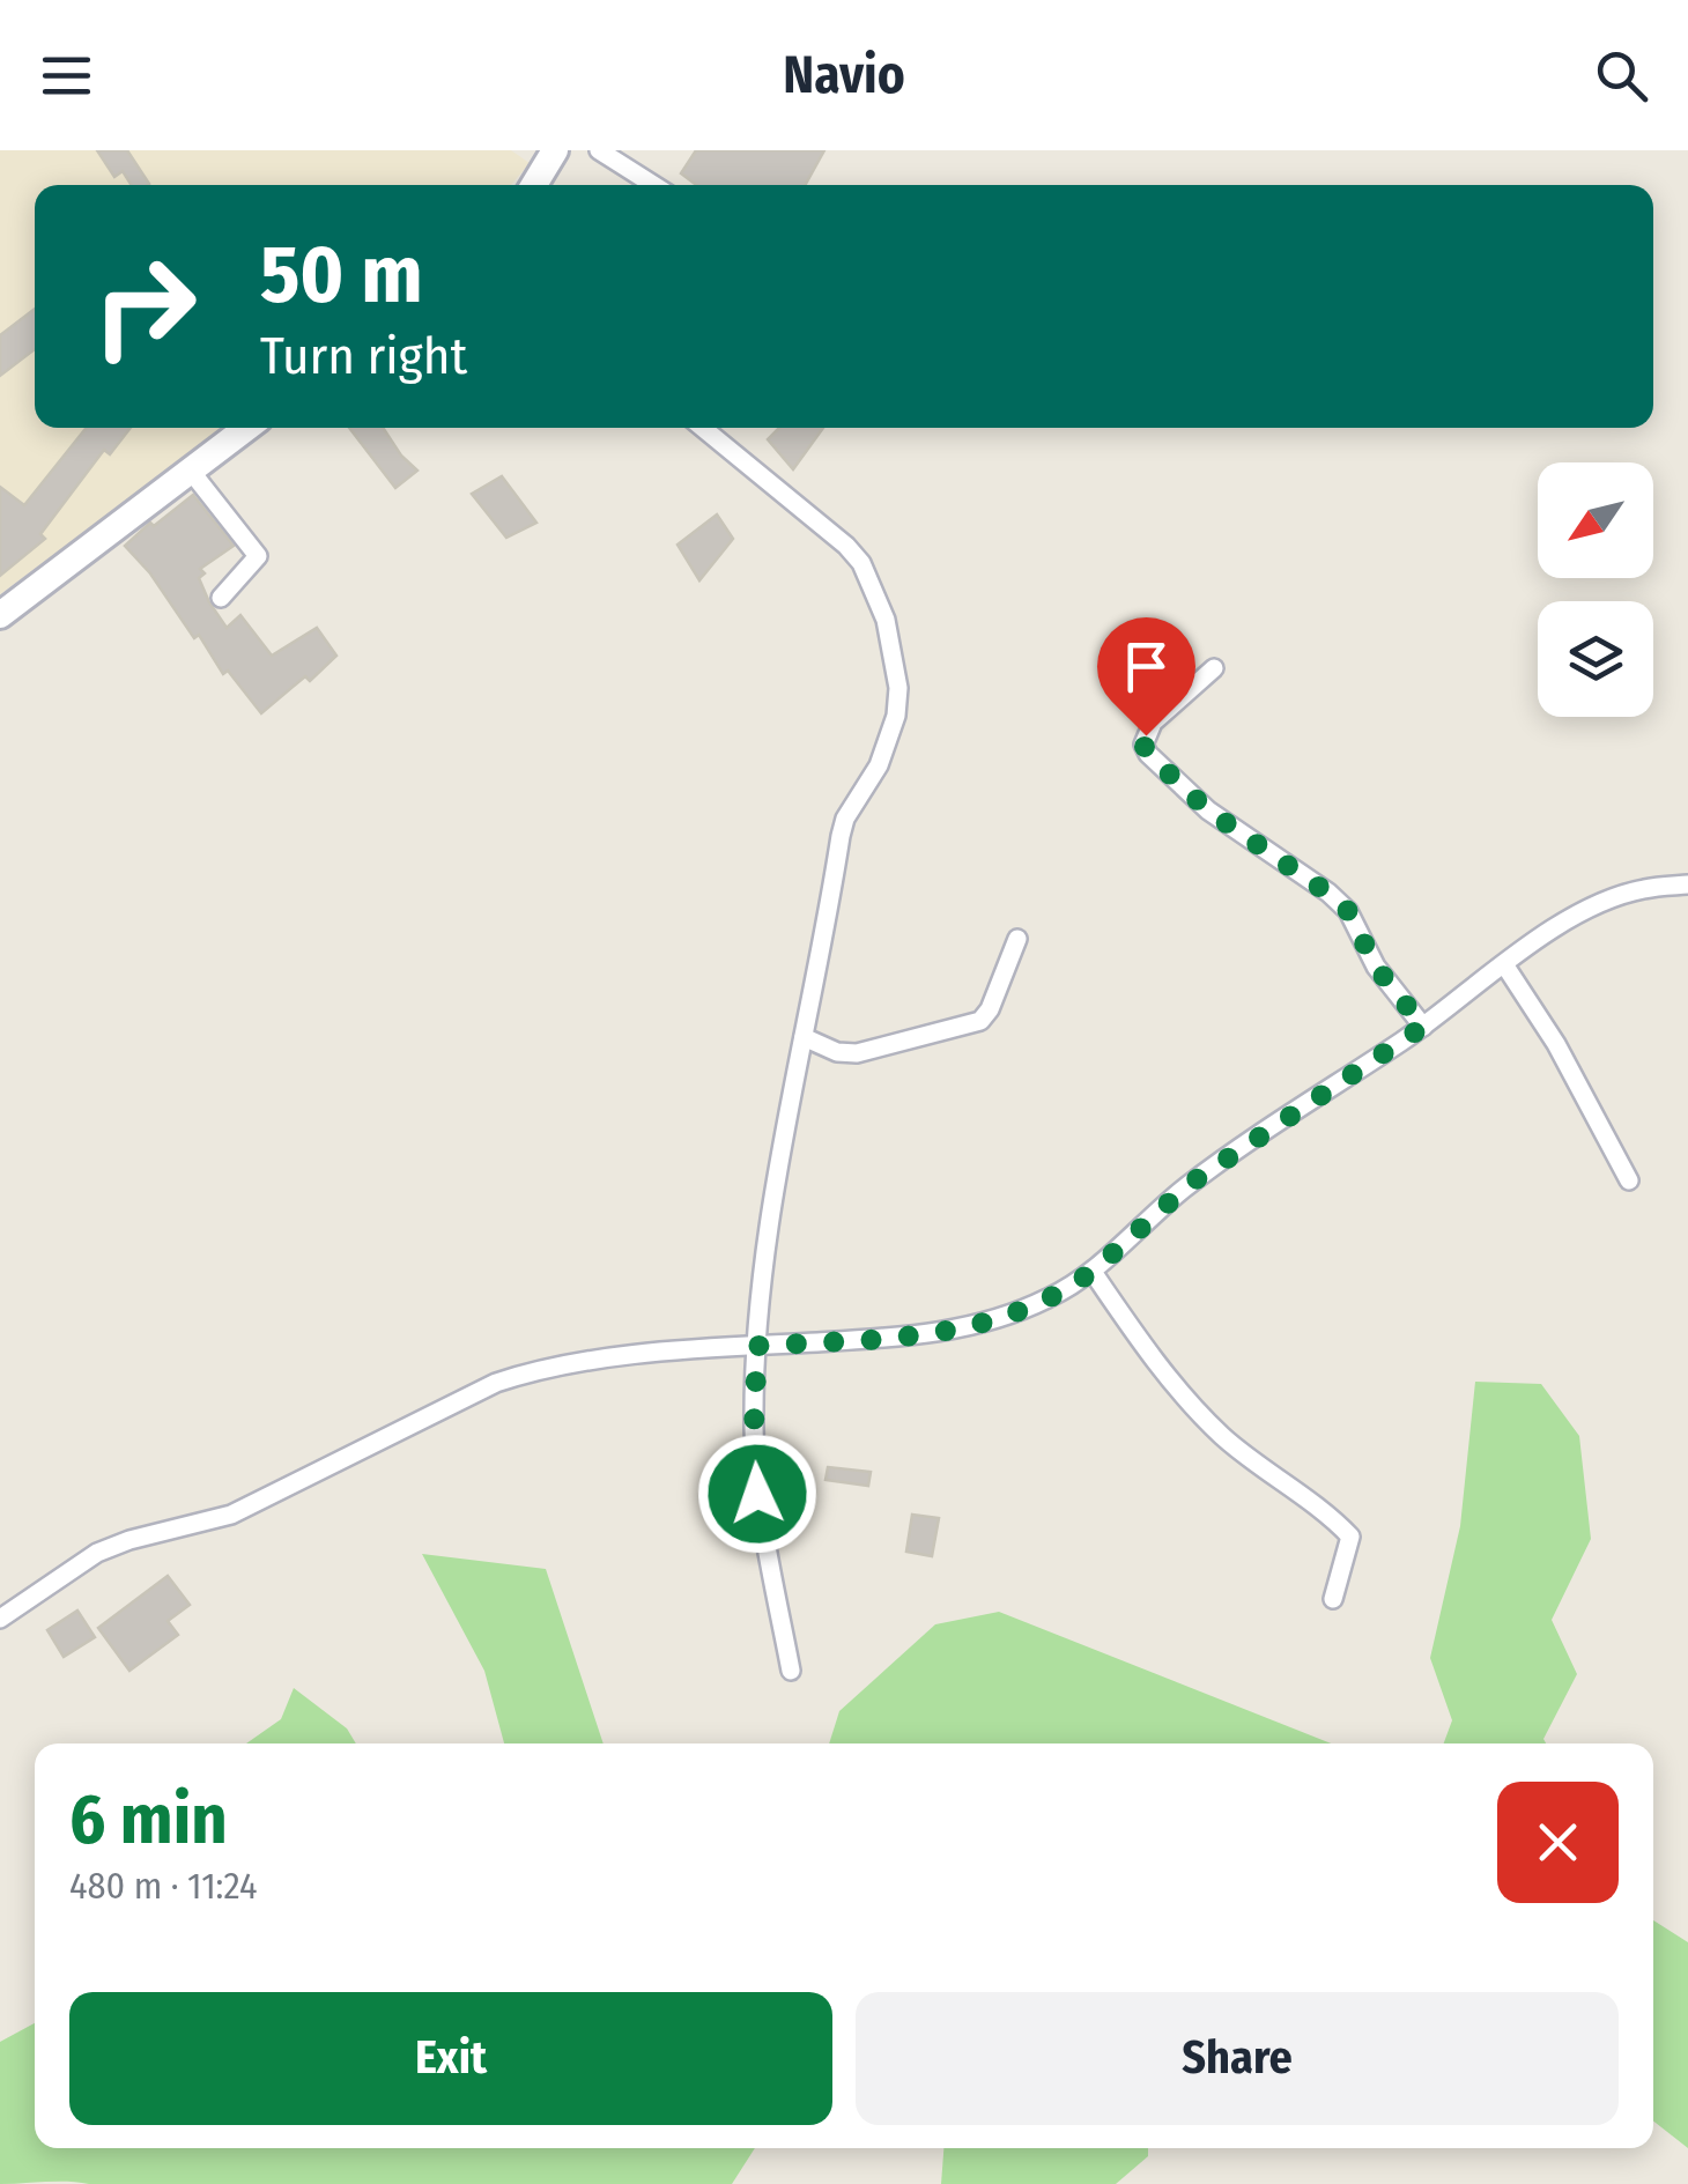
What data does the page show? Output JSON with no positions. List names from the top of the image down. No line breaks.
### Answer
{"north":"bottom left","page":{"header":"Navio","turn":["50 m","Turn right"],"heading":["6 min","480 m · 11:24"],"buttons":["Exit","Share"]}}
